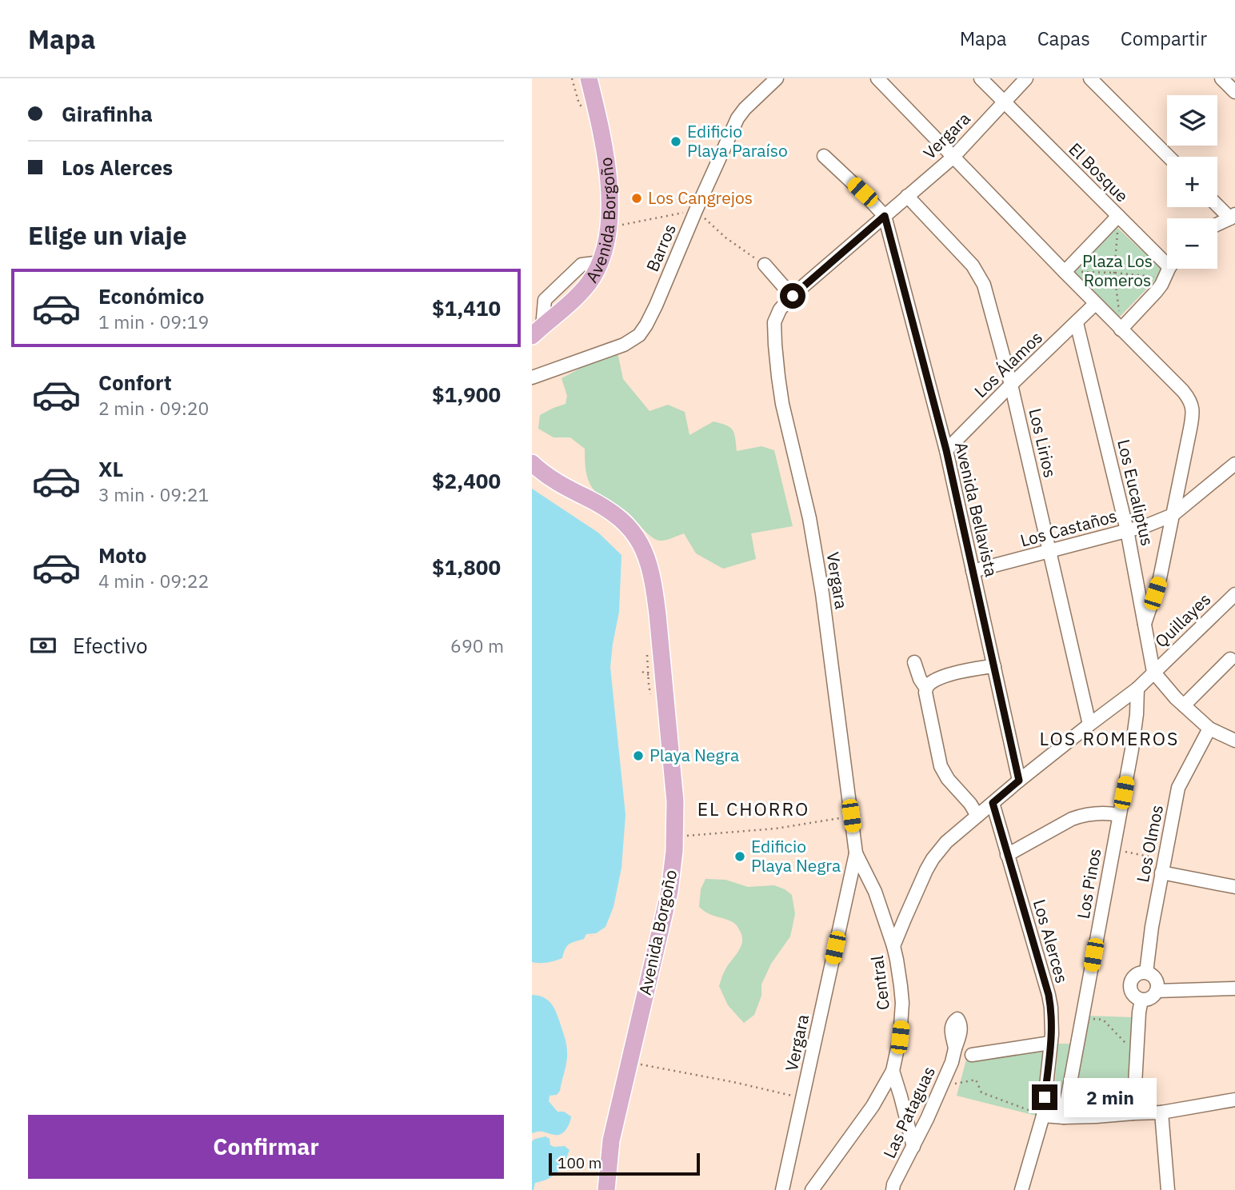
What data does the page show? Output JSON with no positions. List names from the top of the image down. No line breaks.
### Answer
{"streets":{"main road":["Avenida Borgoño"],"street":["Vergara","El Bosque","Barros","Los Álamos","Los Lirios","Los Eucaliptus","Avenida Bellavista","Los Castaños","Quillayes","Los Olmos","Los Pinos","Los Alerces","Central","Las Pataguas"]},"crossings":[["Vergara","El Bosque"],["Vergara","Los Lirios"],["Vergara","Avenida Bellavista"],["Vergara","Central"],["Los Álamos","Los Lirios"],["Los Álamos","Los Eucaliptus"],["Los Álamos","Avenida Bellavista"],["Los Lirios","Los Castaños"],["Los Lirios","Quillayes"],["Los Eucaliptus","Los Castaños"],["Los Eucaliptus","Quillayes"],["Avenida Bellavista","Los Castaños"],["Avenida Bellavista","Quillayes"],["Quillayes","Los Pinos"],["Quillayes","Los Alerces"],["Quillayes","Central"]],"districts":["LOS ROMEROS","EL CHORRO"],"parks":["Plaza Los Romeros"],"places":["Edificio Playa Paraíso","Los Cangrejos","Playa Negra","Edificio Playa Negra"],"scale_bar":"100 m","page":{"header":"Mapa","nav":["Mapa","Capas","Compartir"],"banner":["Girafinha","Los Alerces"],"map_buttons":["+","−"],"heading":"Elige un viaje","list":[{"name":"Económico","note":"1 min · 09:19","value":"$1,410"},{"name":"Confort","note":"2 min · 09:20","value":"$1,900"},{"name":"XL","note":"3 min · 09:21","value":"$2,400"},{"name":"Moto","note":"4 min · 09:22","value":"$1,800"}],"pay":["Efectivo","690 m"],"bubble":"2 min","buttons":"Confirmar","scale":"100 m"}}
